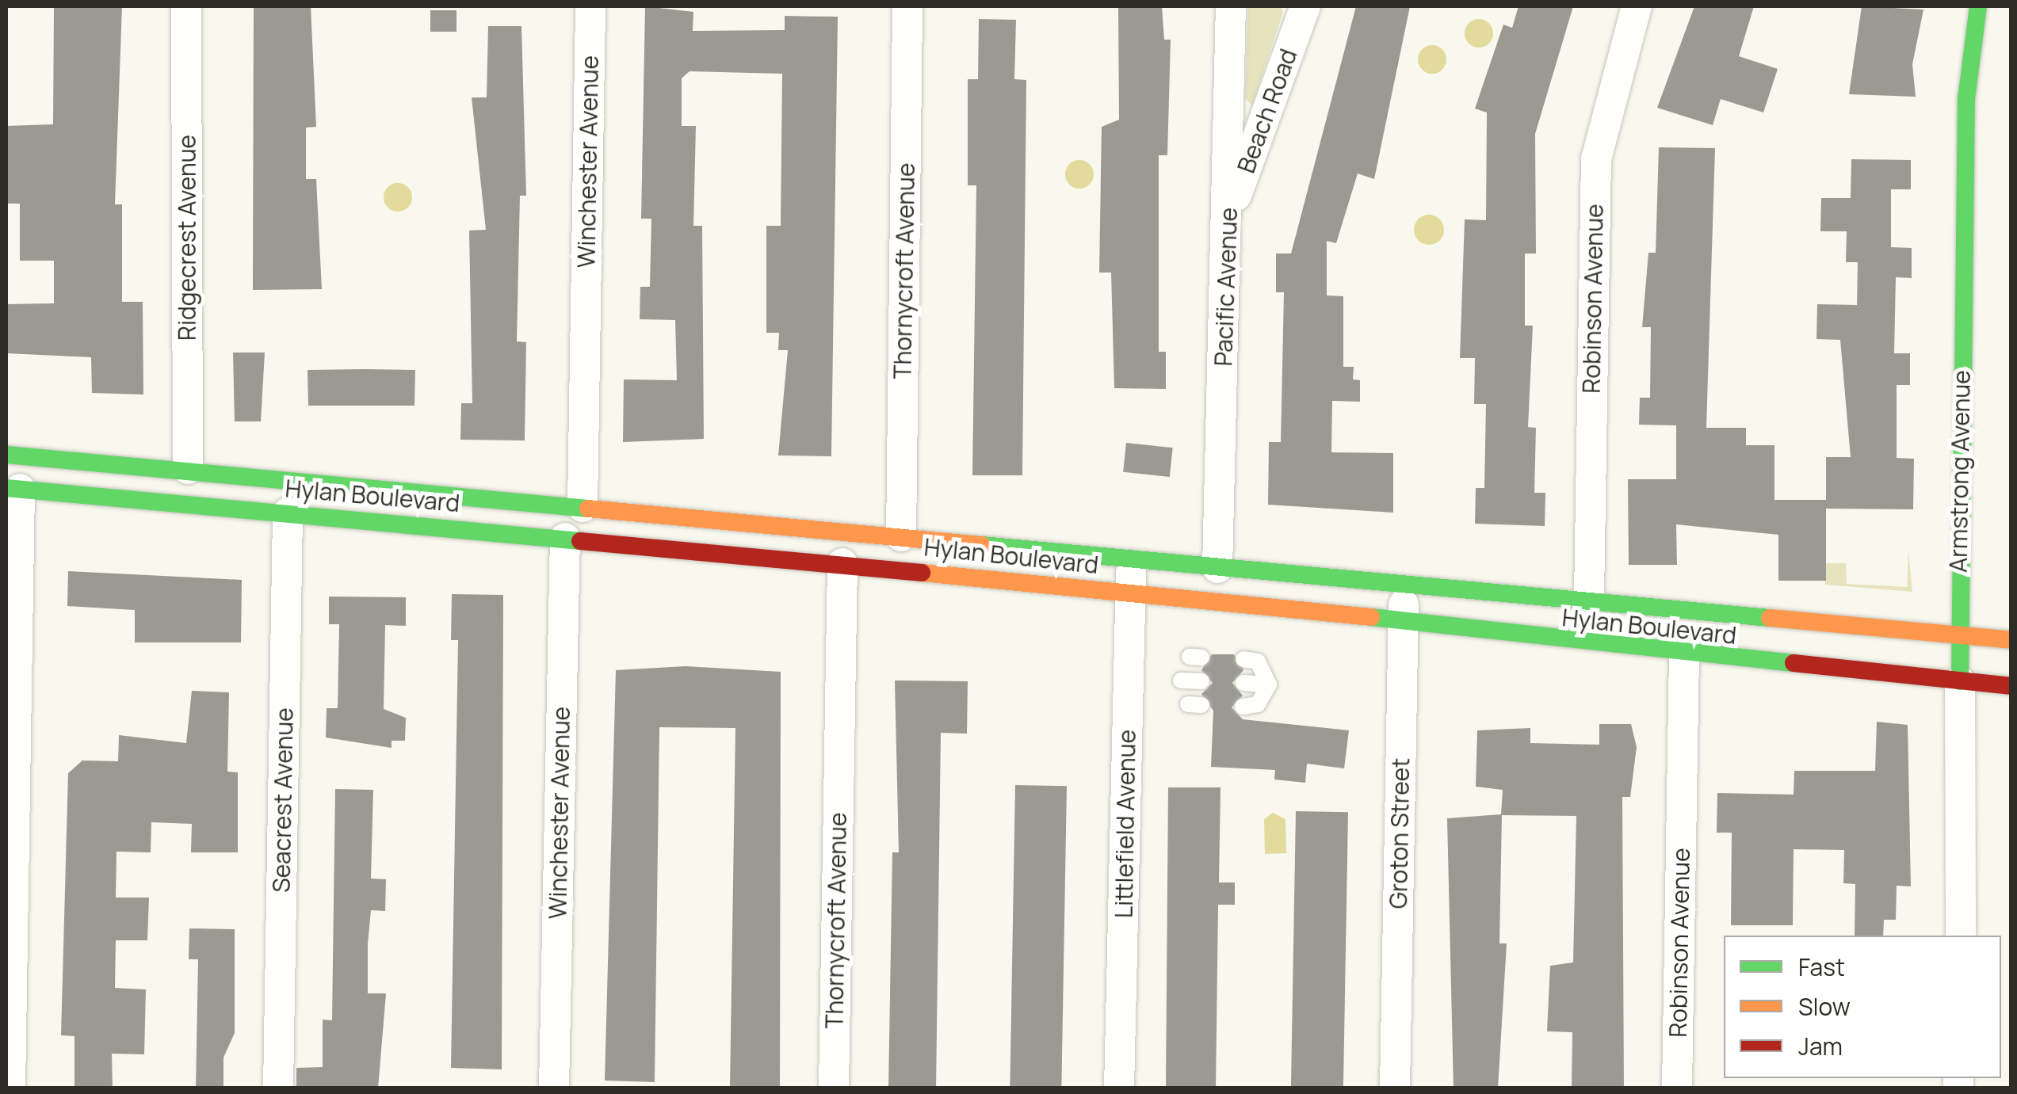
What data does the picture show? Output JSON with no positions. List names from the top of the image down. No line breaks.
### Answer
{"streets":{"main road":["Armstrong Avenue","Hylan Boulevard"],"street":["Beach Road","Winchester Avenue","Ridgecrest Avenue","Thornycroft Avenue","Pacific Avenue","Robinson Avenue","Seacrest Avenue","Littlefield Avenue","Groton Street"]},"crossings":[["Beach Road","Pacific Avenue"],["Winchester Avenue","Hylan Boulevard"],["Ridgecrest Avenue","Hylan Boulevard"],["Thornycroft Avenue","Hylan Boulevard"],["Pacific Avenue","Hylan Boulevard"],["Robinson Avenue","Hylan Boulevard"],["Armstrong Avenue","Hylan Boulevard"],["Hylan Boulevard","Seacrest Avenue"],["Hylan Boulevard","Littlefield Avenue"],["Hylan Boulevard","Groton Street"]],"legend":["Fast","Slow","Jam"]}
